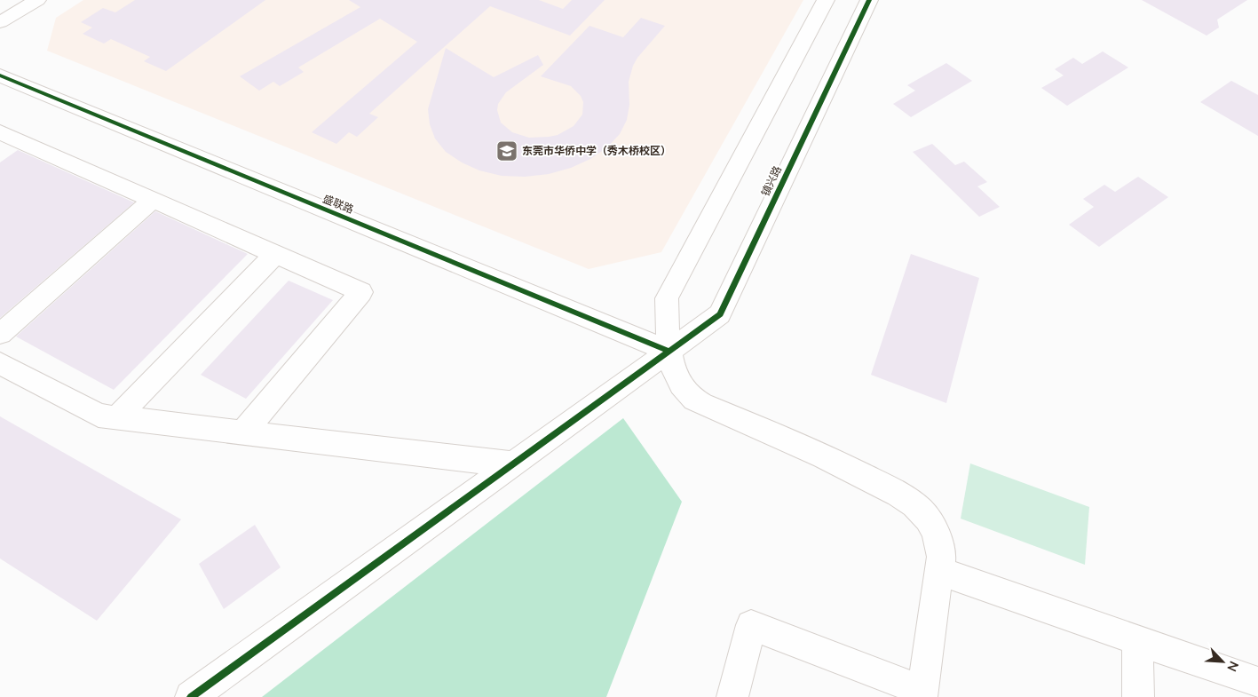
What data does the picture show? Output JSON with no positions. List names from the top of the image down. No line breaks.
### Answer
{"streets":{"street":["镇兴路","盛联路"]},"crossings":[["镇兴路","盛联路"]],"places":{"school or university":["东莞市华侨中学（秀木桥校区）"]},"north":"bottom right"}
